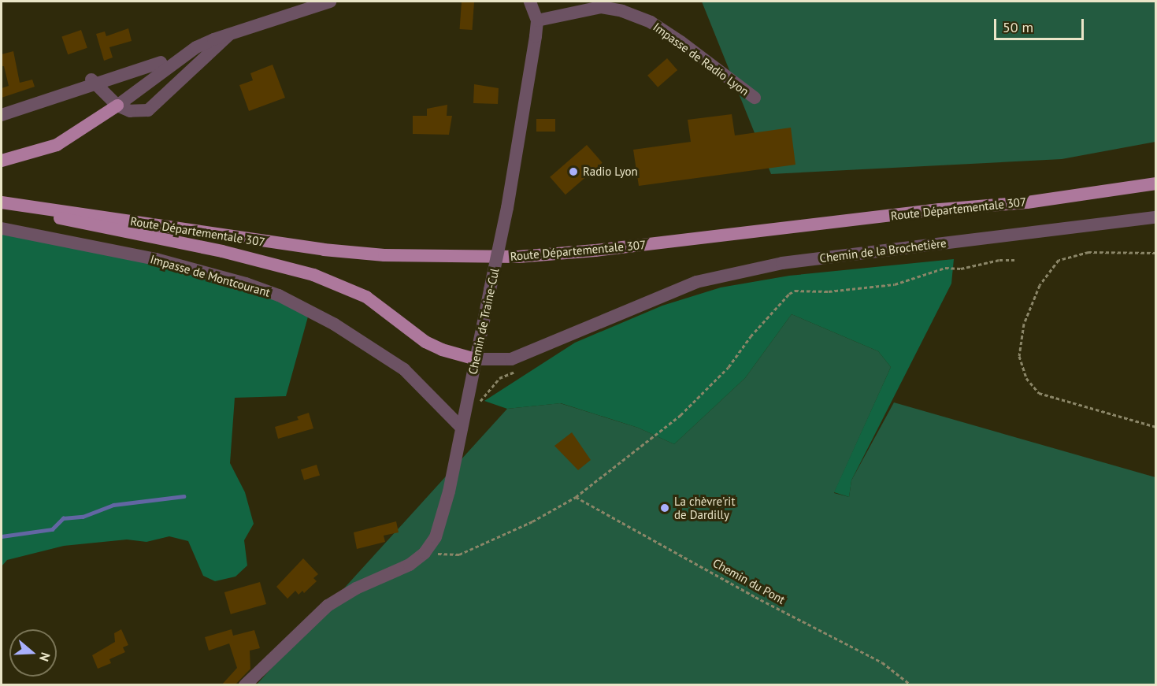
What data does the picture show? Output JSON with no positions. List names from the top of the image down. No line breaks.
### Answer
{"streets":{"main road":["Route Départementale 307"],"street":["Impasse de Radio Lyon","Chemin de la Brochetière","Impasse de Montcourant","Chemin de Traine-Cul"],"path":["Chemin du Pont"]},"crossings":[["Impasse de Radio Lyon","Chemin de Traine-Cul"],["Chemin de la Brochetière","Chemin de Traine-Cul"],["Impasse de Montcourant","Chemin de Traine-Cul"]],"places":["Radio Lyon","La chèvre'rit de Dardilly"],"scale_bar":"50 m","north":"right"}
